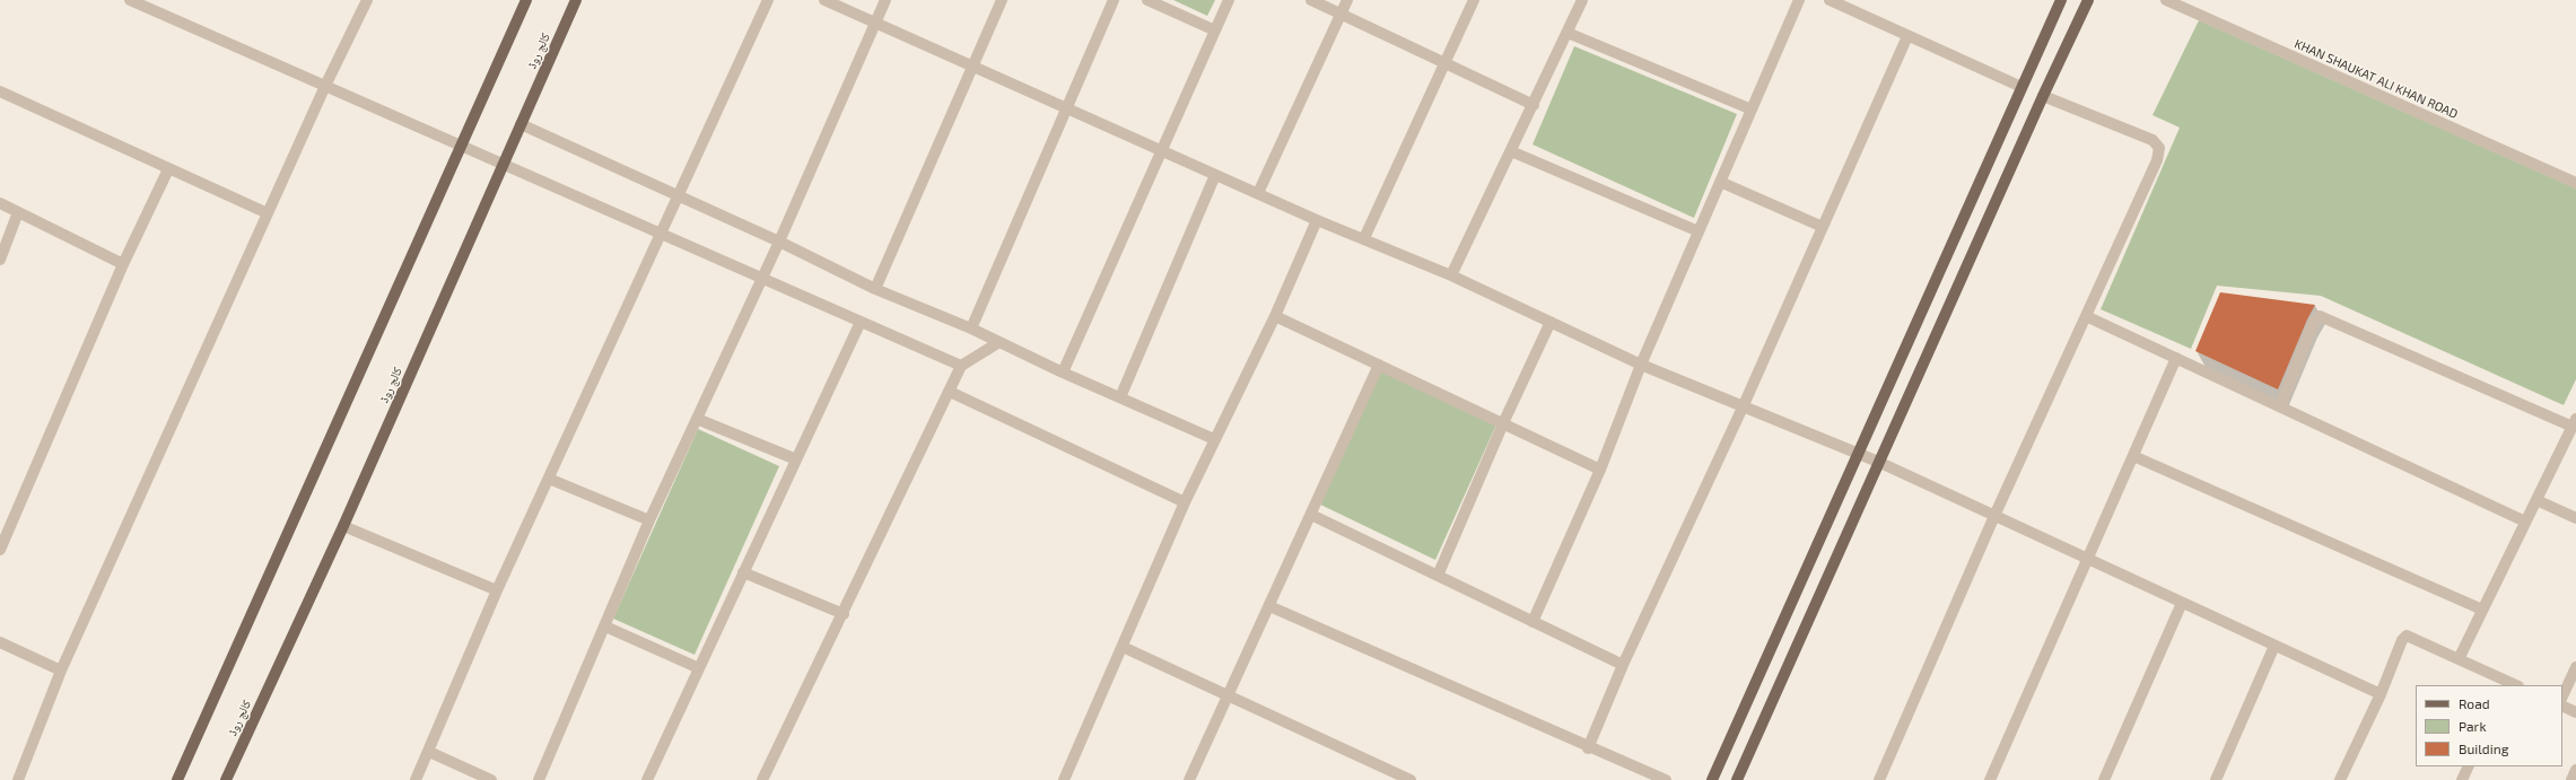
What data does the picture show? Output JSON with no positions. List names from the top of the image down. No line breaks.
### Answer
{"streets":{"main road":["کالج روڈ"],"street":["KHAN SHAUKAT ALI KHAN ROAD"]},"legend":["Road","Park","Building"]}
